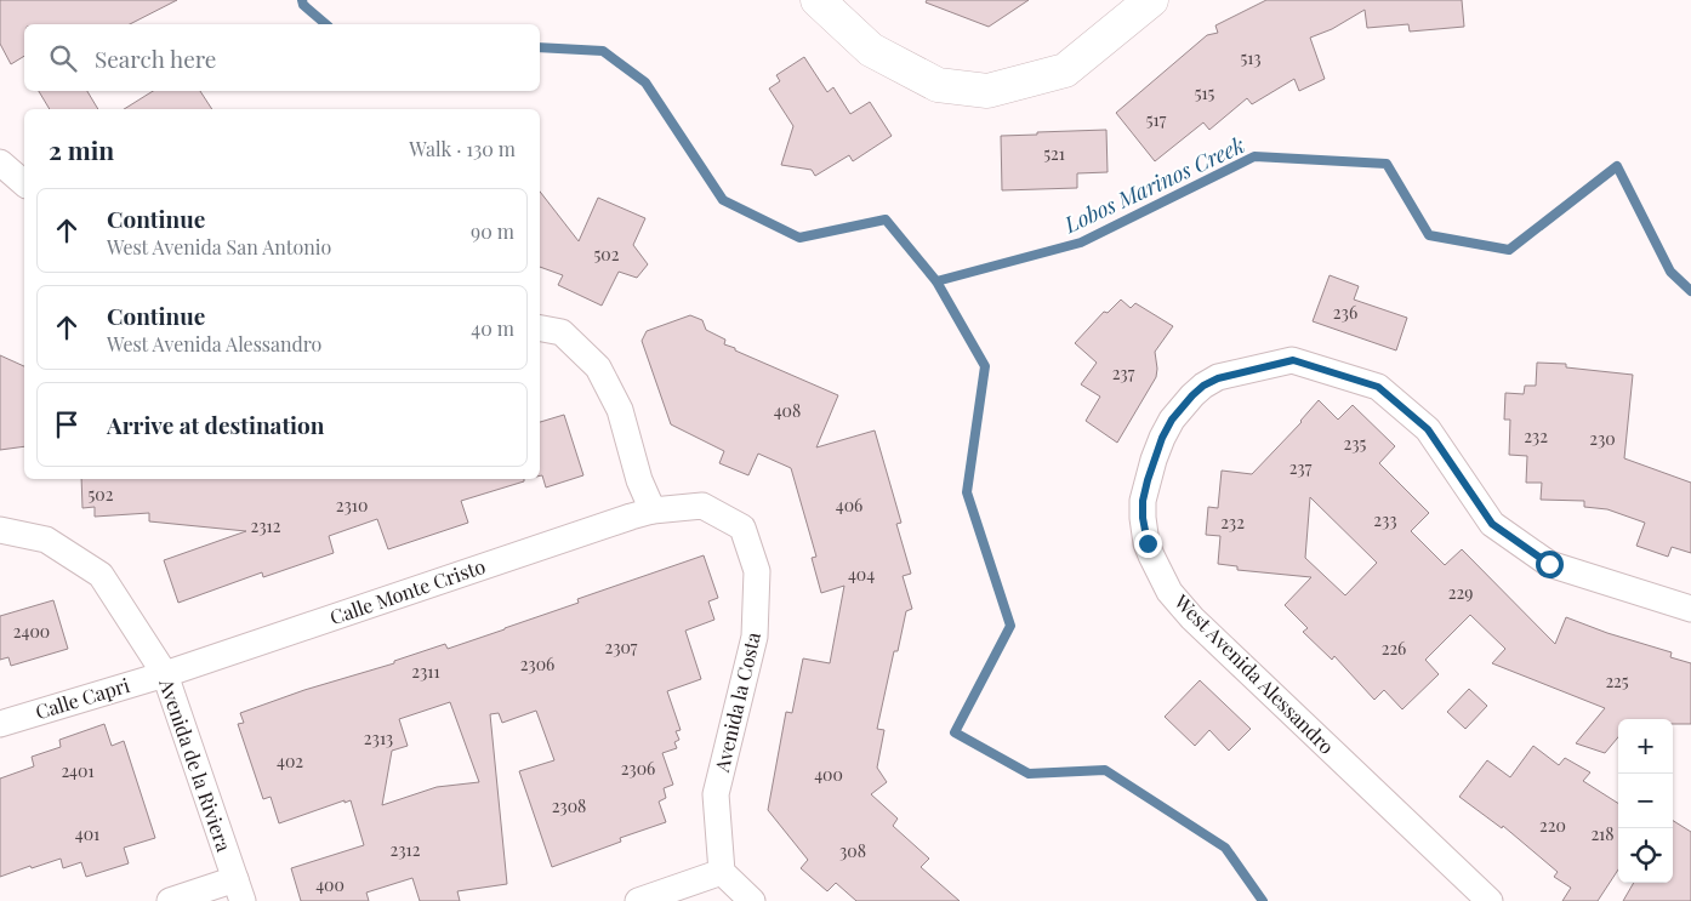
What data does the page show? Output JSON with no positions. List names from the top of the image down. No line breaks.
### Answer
{"streets":{"street":["Calle Monte Cristo","West Avenida Alessandro","Calle Capri","Avenida la Costa","Avenida de la Riviera"]},"crossings":[["Calle Monte Cristo","Calle Capri"],["Calle Monte Cristo","Avenida la Costa"],["Calle Monte Cristo","Avenida de la Riviera"],["Calle Capri","Avenida de la Riviera"]],"water":["Lobos Marinos Creek"],"house_numbers":["513","515","517","521","502","236","237","408","232","230","235","237","502","2310","406","233","232","2312","404","229","2400","2307","226","2306","2311","225","2313","402","2306","2401","400","2308","220","401","218","2312","308","400"],"page":{"search":"Search here","heading":["2 min","Walk · 130 m"],"list":[["Continue","West Avenida San Antonio","90 m"],["Continue","West Avenida Alessandro","40 m"],"Arrive at destination"],"map_buttons":["+","−"]}}
